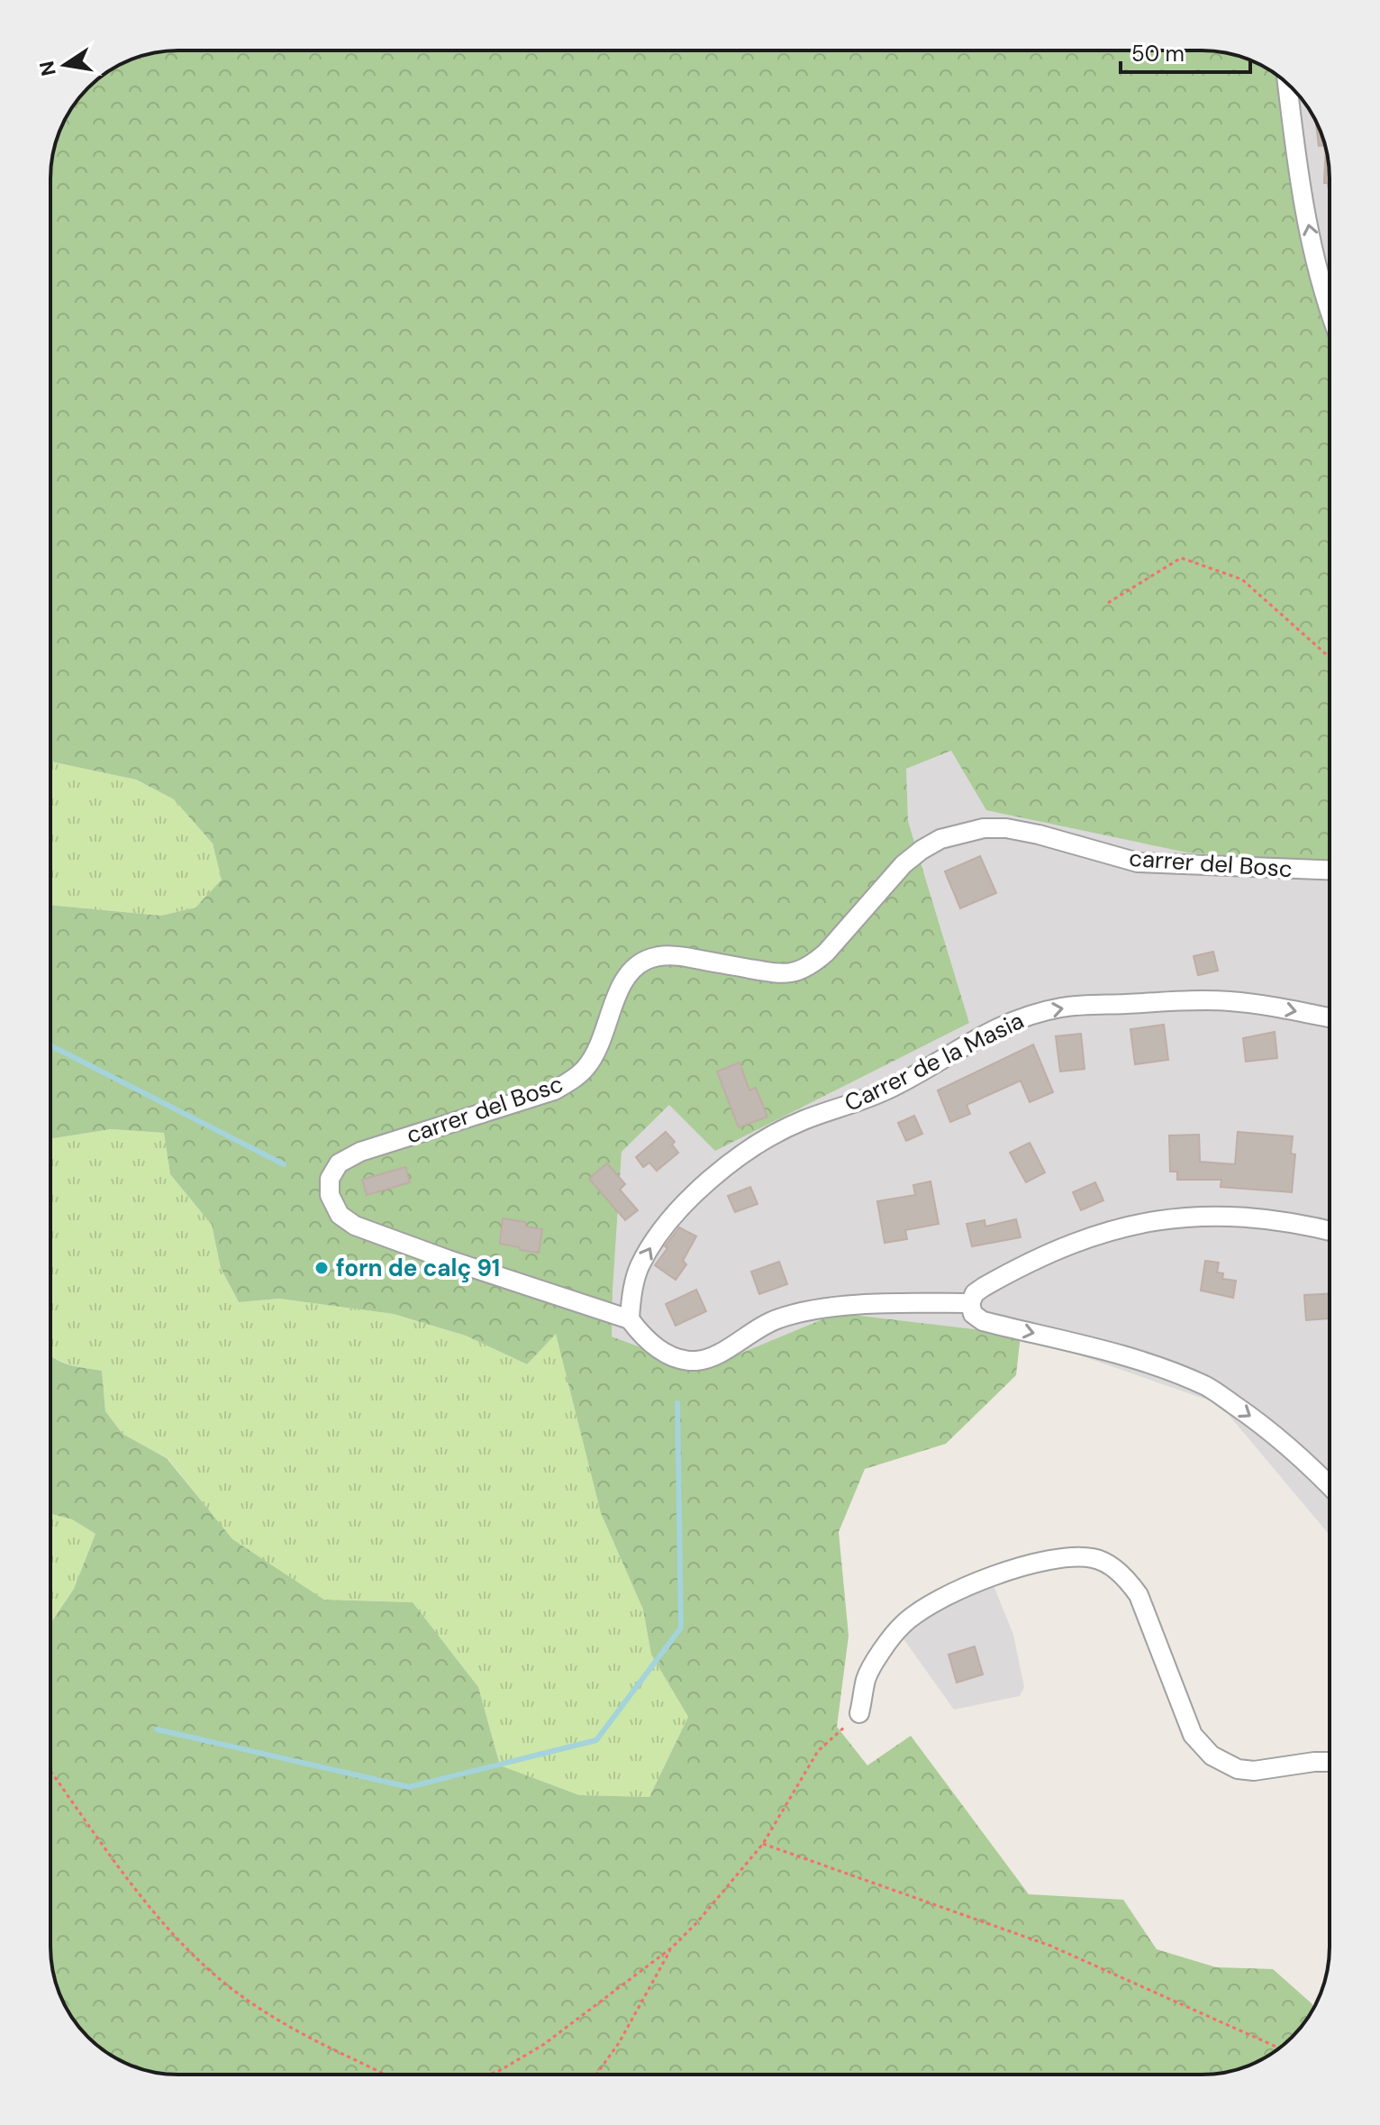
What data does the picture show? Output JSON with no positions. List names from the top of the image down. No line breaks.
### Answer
{"streets":{"street":["carrer del Bosc","Carrer de la Masia"]},"crossings":[["carrer del Bosc","Carrer de la Masia"]],"one_way":["Carrer de la Masia"],"places":["forn de calç 91"],"scale_bar":"50 m","north":"left"}
